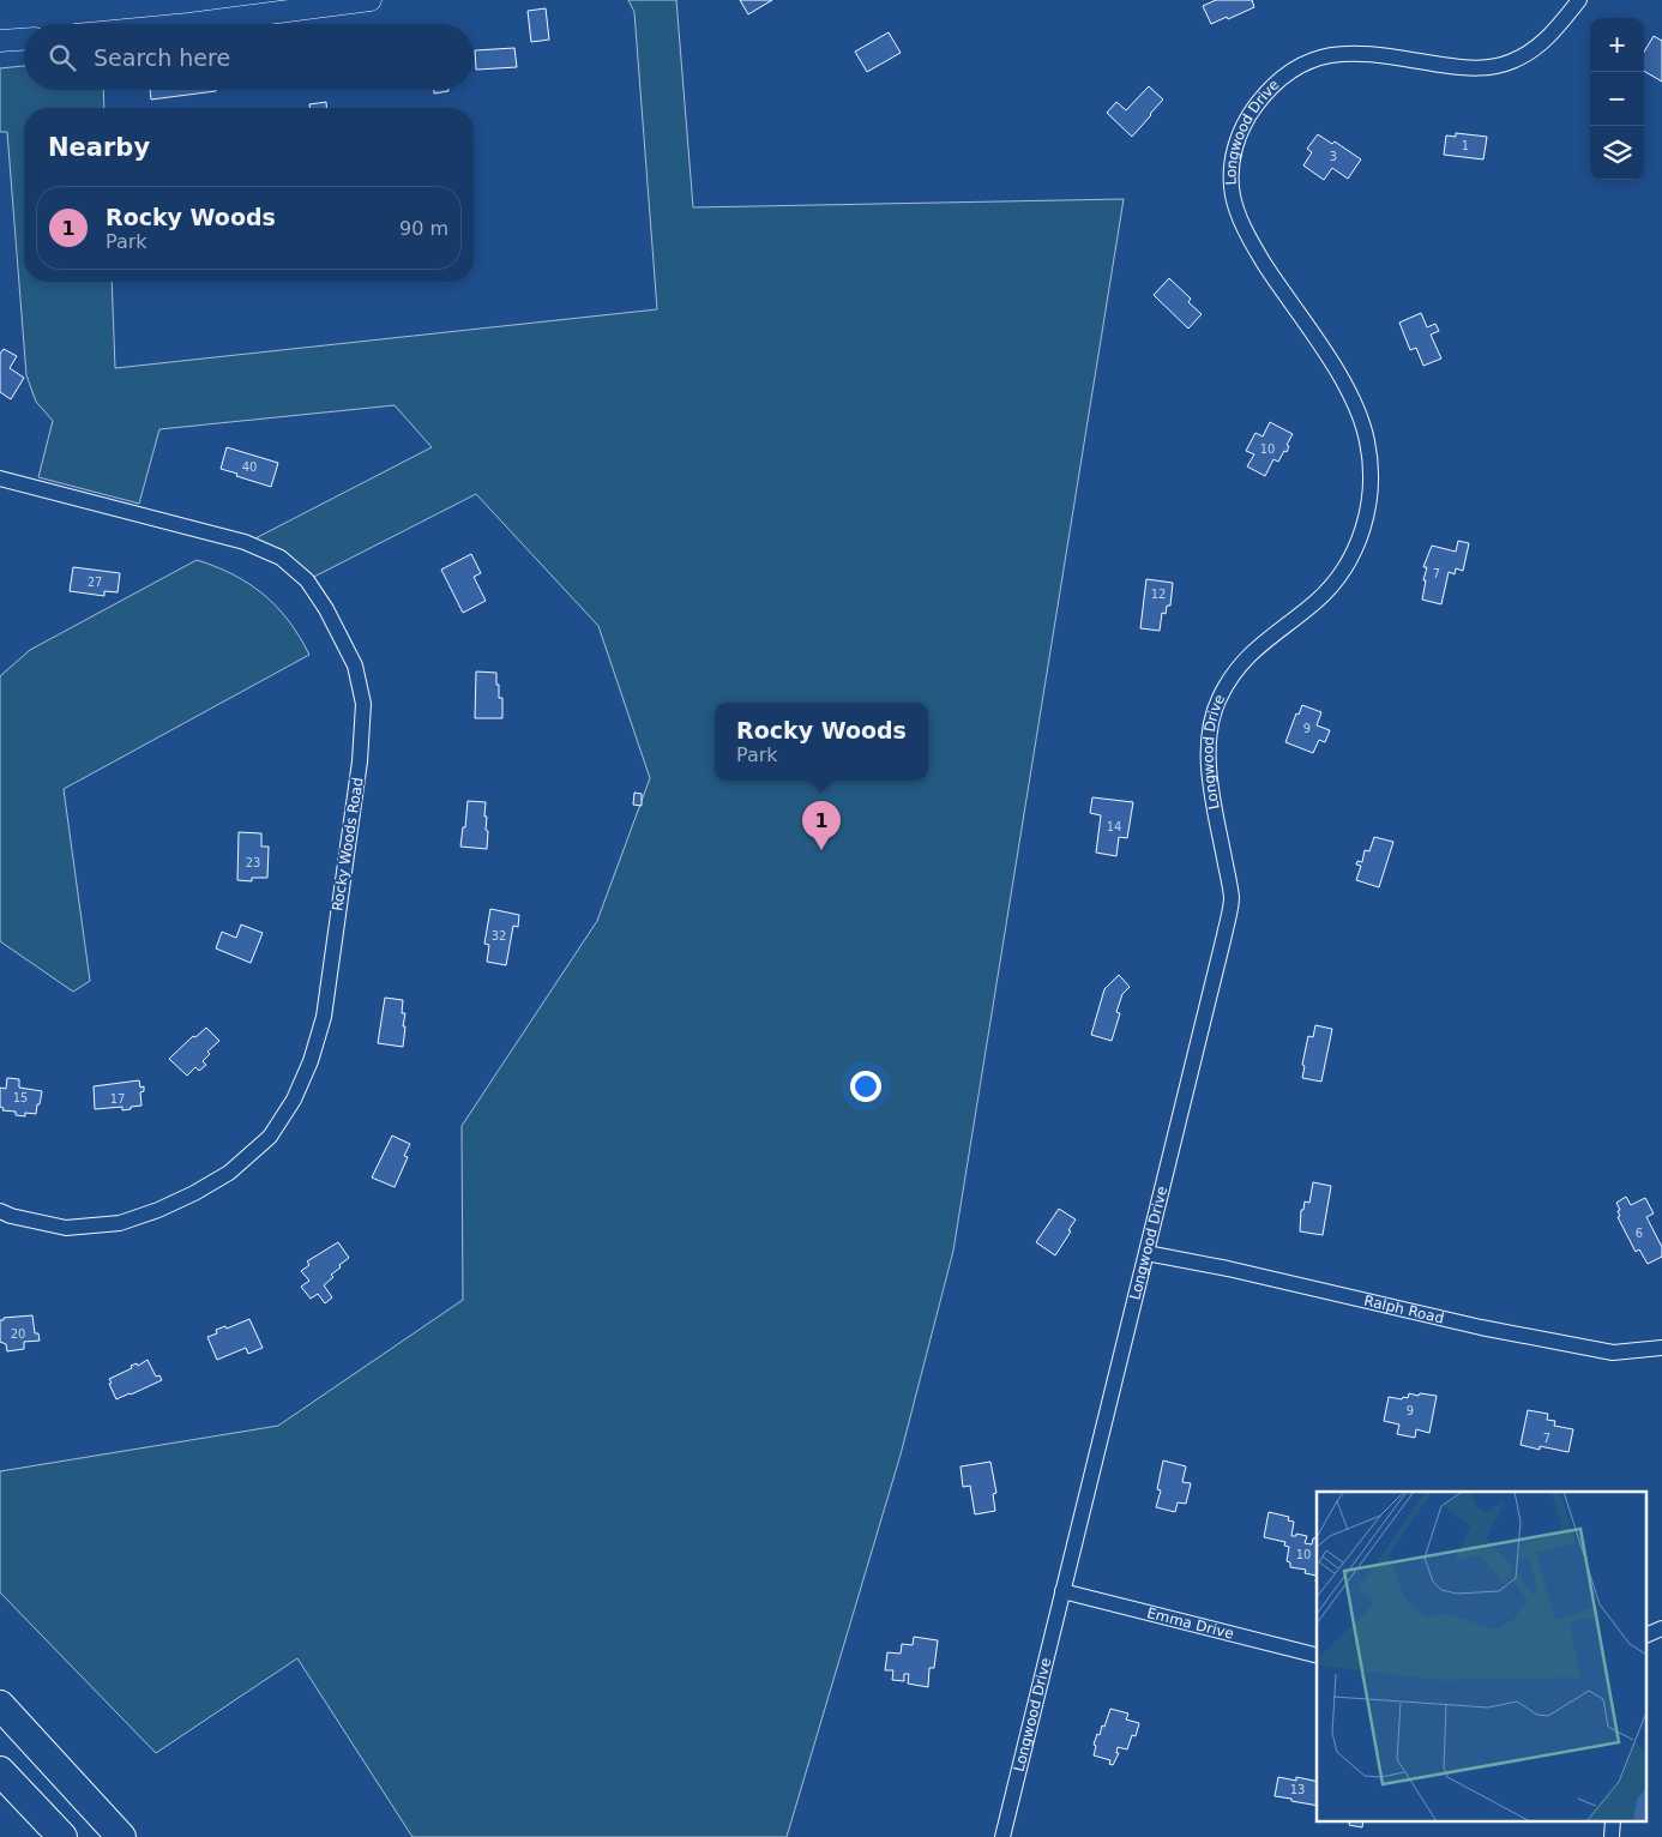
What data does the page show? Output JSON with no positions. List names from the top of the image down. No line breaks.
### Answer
{"streets":{"street":["Longwood Drive","Rocky Woods Road","Ralph Road","Emma Drive"]},"crossings":[["Longwood Drive","Ralph Road"],["Longwood Drive","Emma Drive"]],"house_numbers":["1","3","10","40","7","27","12","9","14","23","32","15","17","6","20","9","7","10","13"],"page":{"map_buttons":["+","−"],"search":"Search here","heading":"Nearby","list":[{"mark":"1","name":"Rocky Woods","note":"Park","value":"90 m"}],"popup":["Rocky Woods","Park"],"pins":"1"}}
